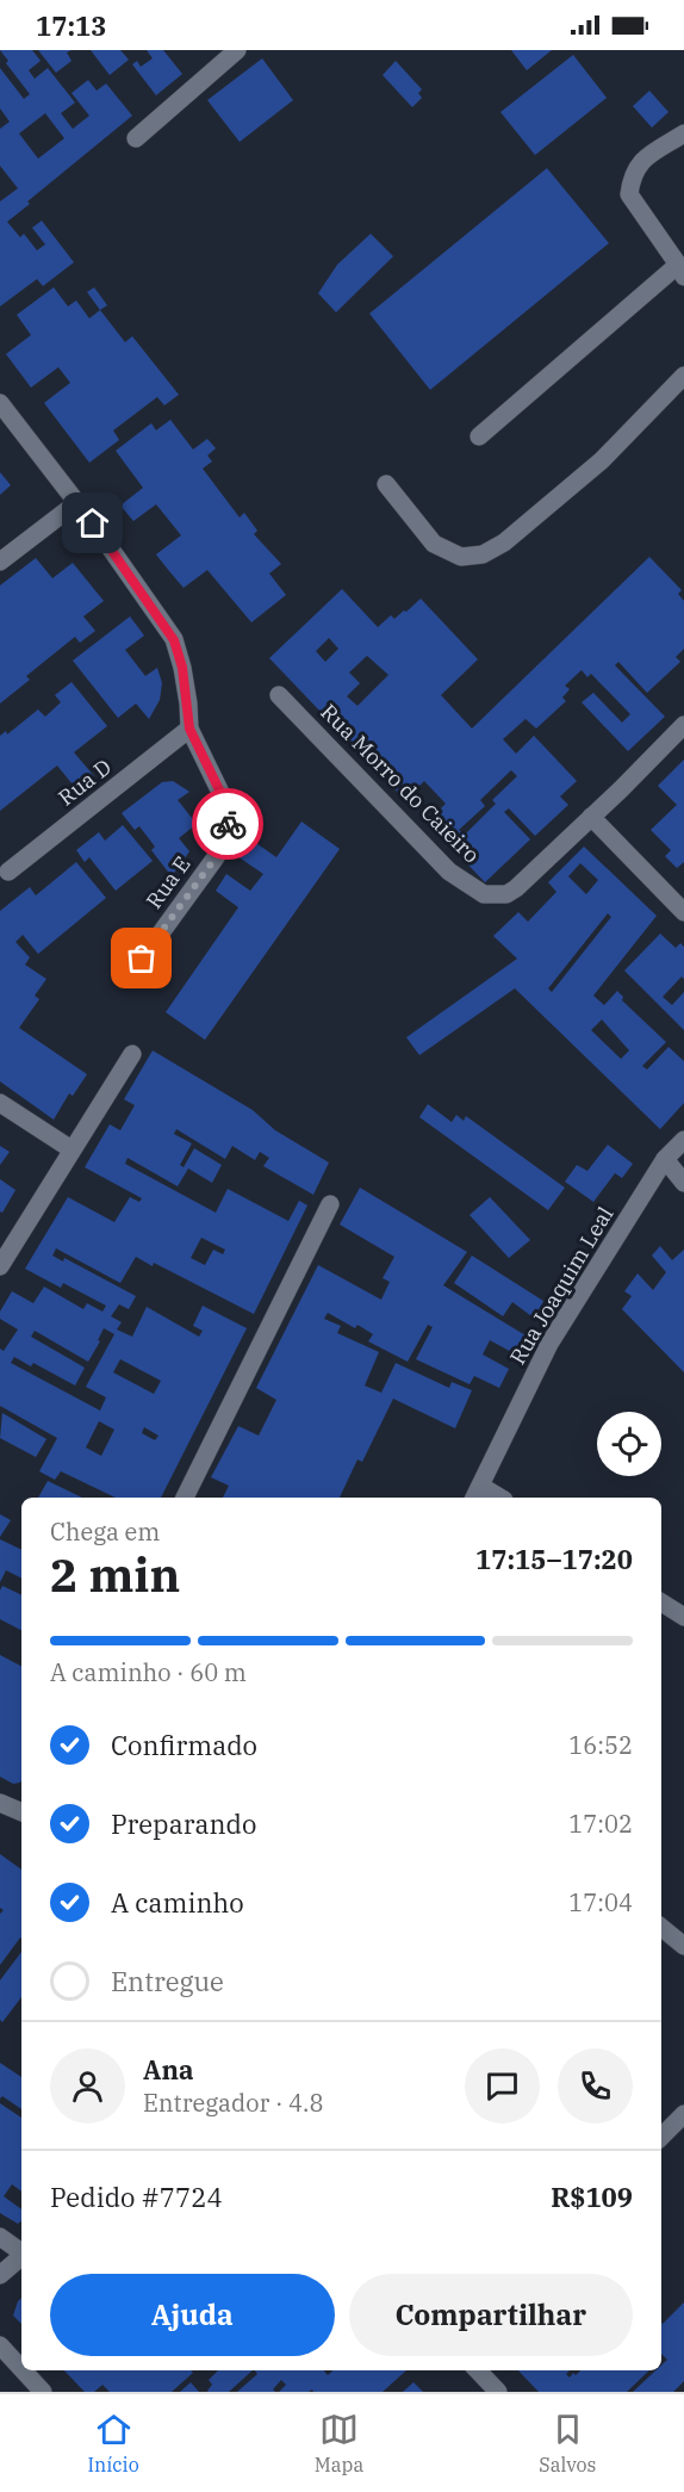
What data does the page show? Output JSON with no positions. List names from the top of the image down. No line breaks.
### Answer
{"streets":{"street":["Rua D","Rua Morro do Caieiro","Rua E","Rua Joaquim Leal"]},"crossings":[["Rua D","Rua E"]],"page":{"status":"17:13","heading":["2 min","Chega em","17:15–17:20"],"panel":["Ana","Entregador · 4.8","Pedido #7724","R$109"],"bar":"A caminho · 60 m","list":[["Confirmado","16:52"],["Preparando","17:02"],["A caminho","17:04"],"Entregue"],"buttons":["Ajuda","Compartilhar"],"tabs":["Início","Mapa","Salvos"]}}
